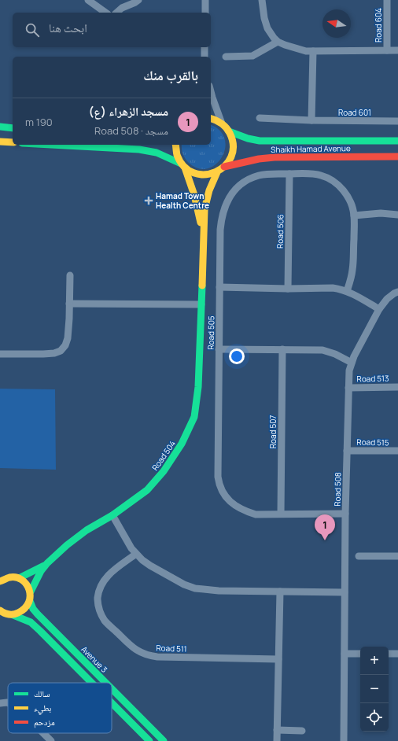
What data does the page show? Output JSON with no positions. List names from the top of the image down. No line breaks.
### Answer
{"streets":{"street":["Road 604","Road 601","Shaikh Hamad Avenue","Road 506","Road 505","Road 513","Road 507","Road 515","Road 504","Road 508","Road 511","Avenue 3"]},"crossings":[["Road 506","Road 505"],["Road 505","Road 507"],["Road 505","Road 508"],["Road 513","Road 508"],["Road 515","Road 508"]],"places":{"health":["Hamad Town Health Centre"]},"legend":["سالك","بطيء","مزدحم"],"north":"left","page":{"search":"ابحث هنا","heading":"بالقرب منك","list":[{"mark":"1","name":"مسجد الزهراء (ع)","note":"مسجد · Road 508","value":"190 m"}],"pins":"1","map_buttons":["+","−"]}}
